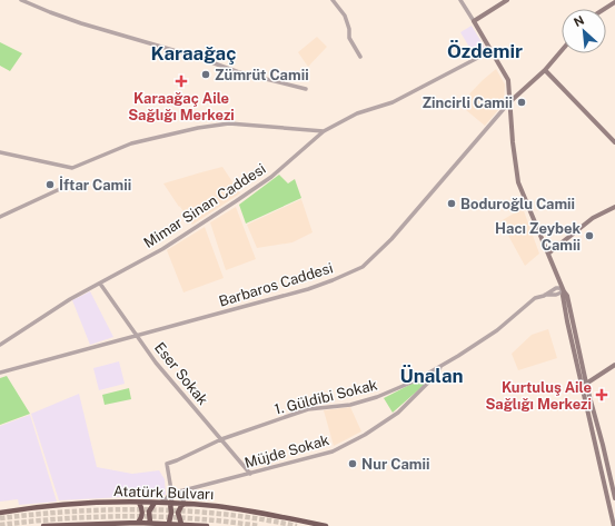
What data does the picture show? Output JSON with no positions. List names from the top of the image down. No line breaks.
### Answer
{"streets":{"highway":["Atatürk Bulvarı"],"main road":["Barbaros Caddesi"],"street":["Mimar Sinan Caddesi","Eser Sokak","1. Güldibi Sokak","Müjde Sokak"]},"crossings":[["Mimar Sinan Caddesi","Eser Sokak"],["Barbaros Caddesi","Eser Sokak"],["Eser Sokak","1. Güldibi Sokak"],["Eser Sokak","Müjde Sokak"],["1. Güldibi Sokak","Müjde Sokak"]],"districts":["Özdemir","Karaağaç","Ünalan"],"places":{"other":["Zümrüt Camii","Zincirli Camii","İftar Camii","Boduroğlu Camii","Hacı Zeybek Camii","Nur Camii"],"health":["Karaağaç Aile Sağlığı Merkezi","Kurtuluş Aile Sağlığı Merkezi"]},"north":"top left"}
